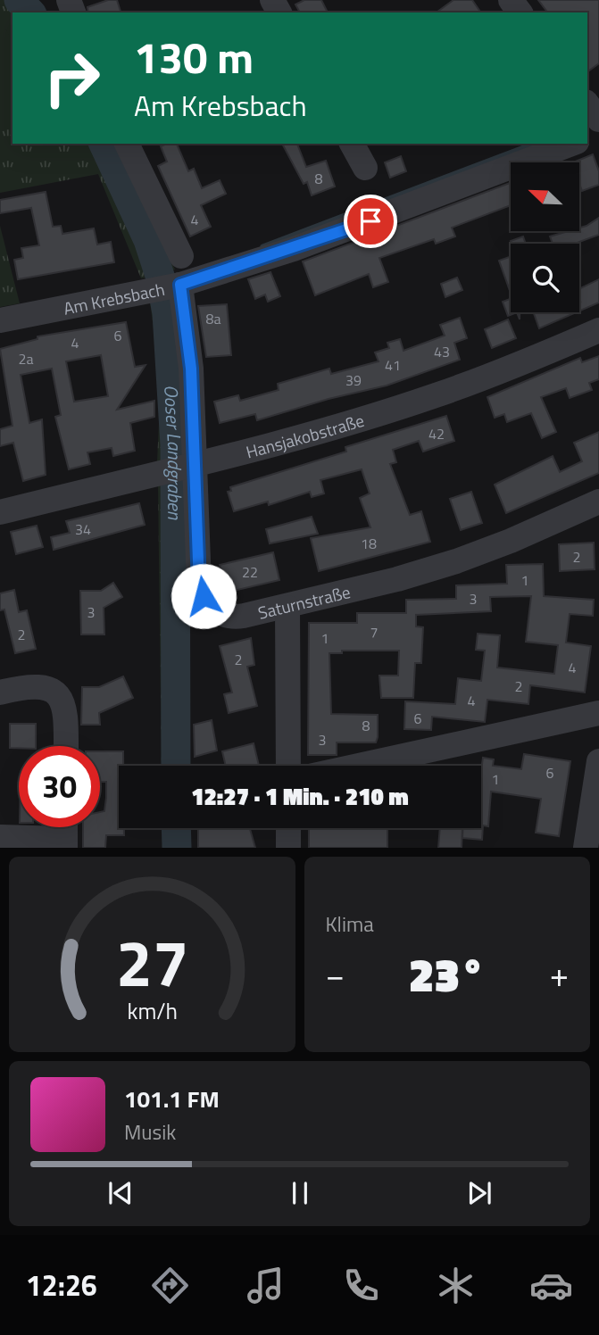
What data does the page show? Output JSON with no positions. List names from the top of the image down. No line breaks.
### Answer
{"streets":{"street":["Am Krebsbach","Hansjakobstraße","Saturnstraße"]},"crossings":[["Am Krebsbach","Saturnstraße"],["Hansjakobstraße","Saturnstraße"]],"water":["Ooser Landgraben"],"house_numbers":["8","4","8a","6","4","43","2a","41","39","42","34","18","2","22","1","3","3","7","2","1","2","4","2","4","6","8","3","6","1"],"north":"top left","page":{"turn":["130 m","Am Krebsbach"],"limit":"30","trip":"12:27 · 1 Min. · 210 m","tile":"Klima","heat":["−","23°","+"],"song":["101.1 FM","Musik"],"tabs":"12:26","gauge":["27","km/h"]}}
